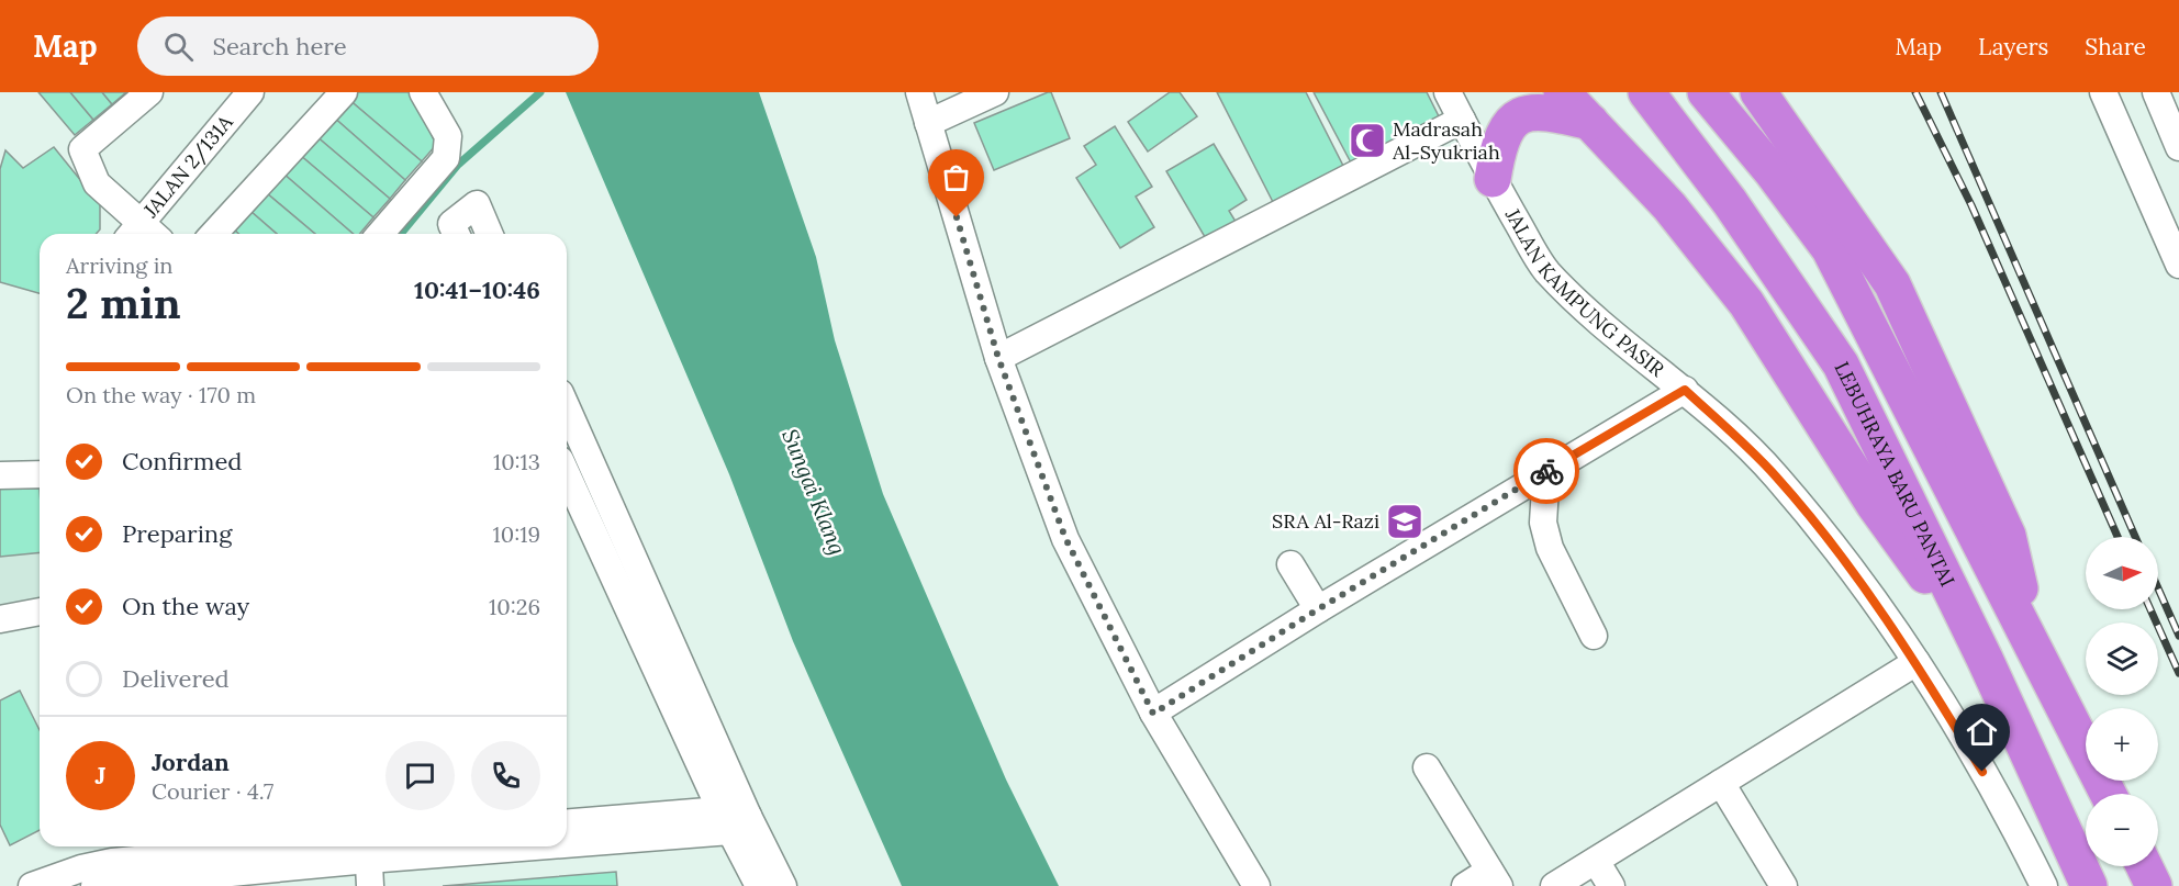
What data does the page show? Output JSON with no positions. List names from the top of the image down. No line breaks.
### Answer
{"streets":{"highway":["LEBUHRAYA BARU PANTAI"],"street":["JALAN 2/131A","JALAN KAMPUNG PASIR"]},"water":["Sungai Klang"],"places":{"mosque":["Madrasah Al-Syukriah"],"school or university":["SRA Al-Razi"]},"north":"right","page":{"header":"Map","search":"Search here","nav":["Map","Layers","Share"],"heading":["2 min","Arriving in","10:41–10:46"],"panel":["Jordan","Courier · 4.7"],"bar":"On the way · 170 m","list":[["Confirmed","10:13"],["Preparing","10:19"],["On the way","10:26"],"Delivered"],"map_buttons":["+","−"],"round":"J"}}
